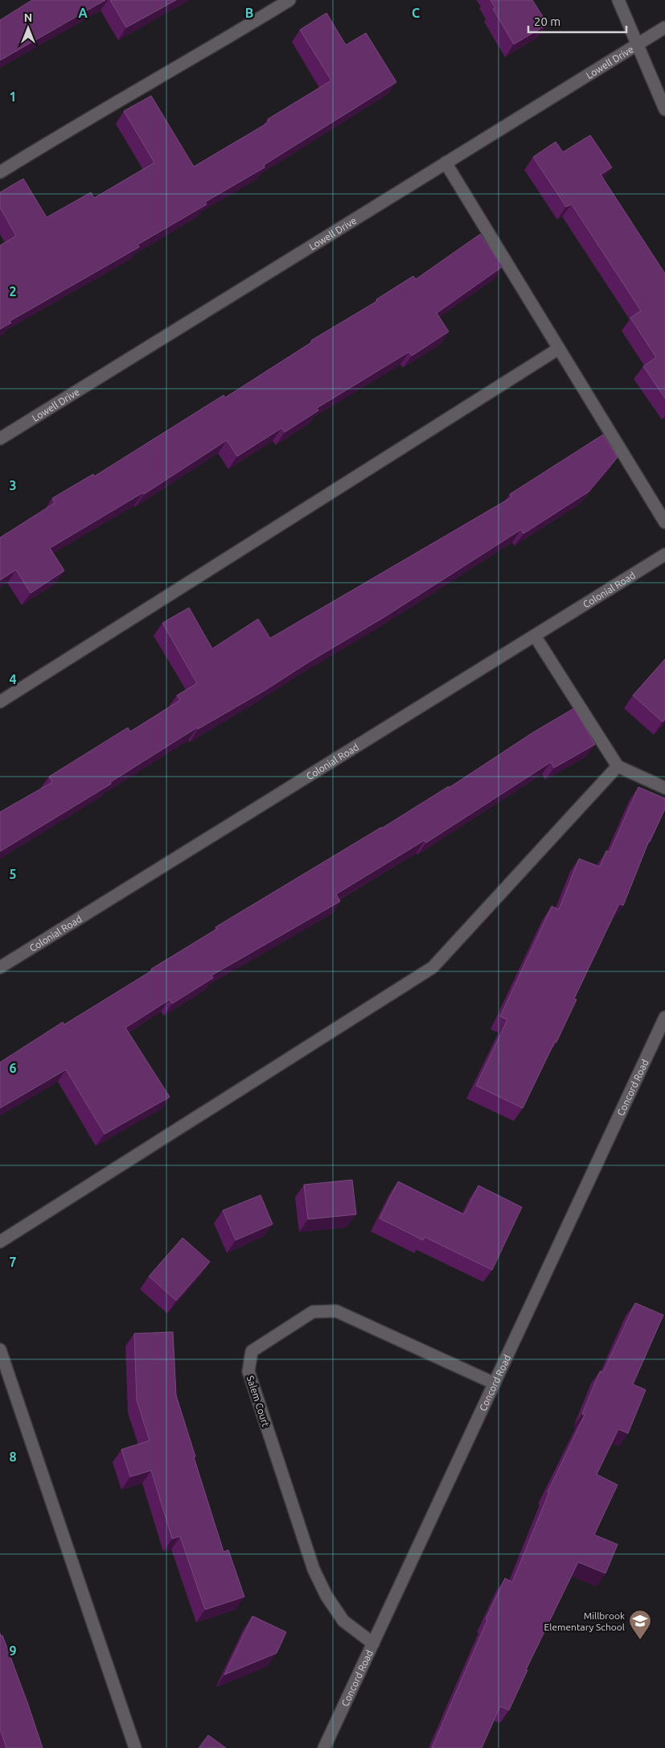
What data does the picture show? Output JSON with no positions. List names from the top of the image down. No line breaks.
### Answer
{"streets":{"street":["Lowell Drive","Colonial Road","Concord Road","Salem Court"]},"crossings":[["Concord Road","Salem Court"]],"places":{"school or university":["Millbrook Elementary School"]},"scale_bar":"20 m","north":"top","grid":{"columns":["A","B","C"],"rows":["1","2","3","4","5","6","7","8","9"]}}
